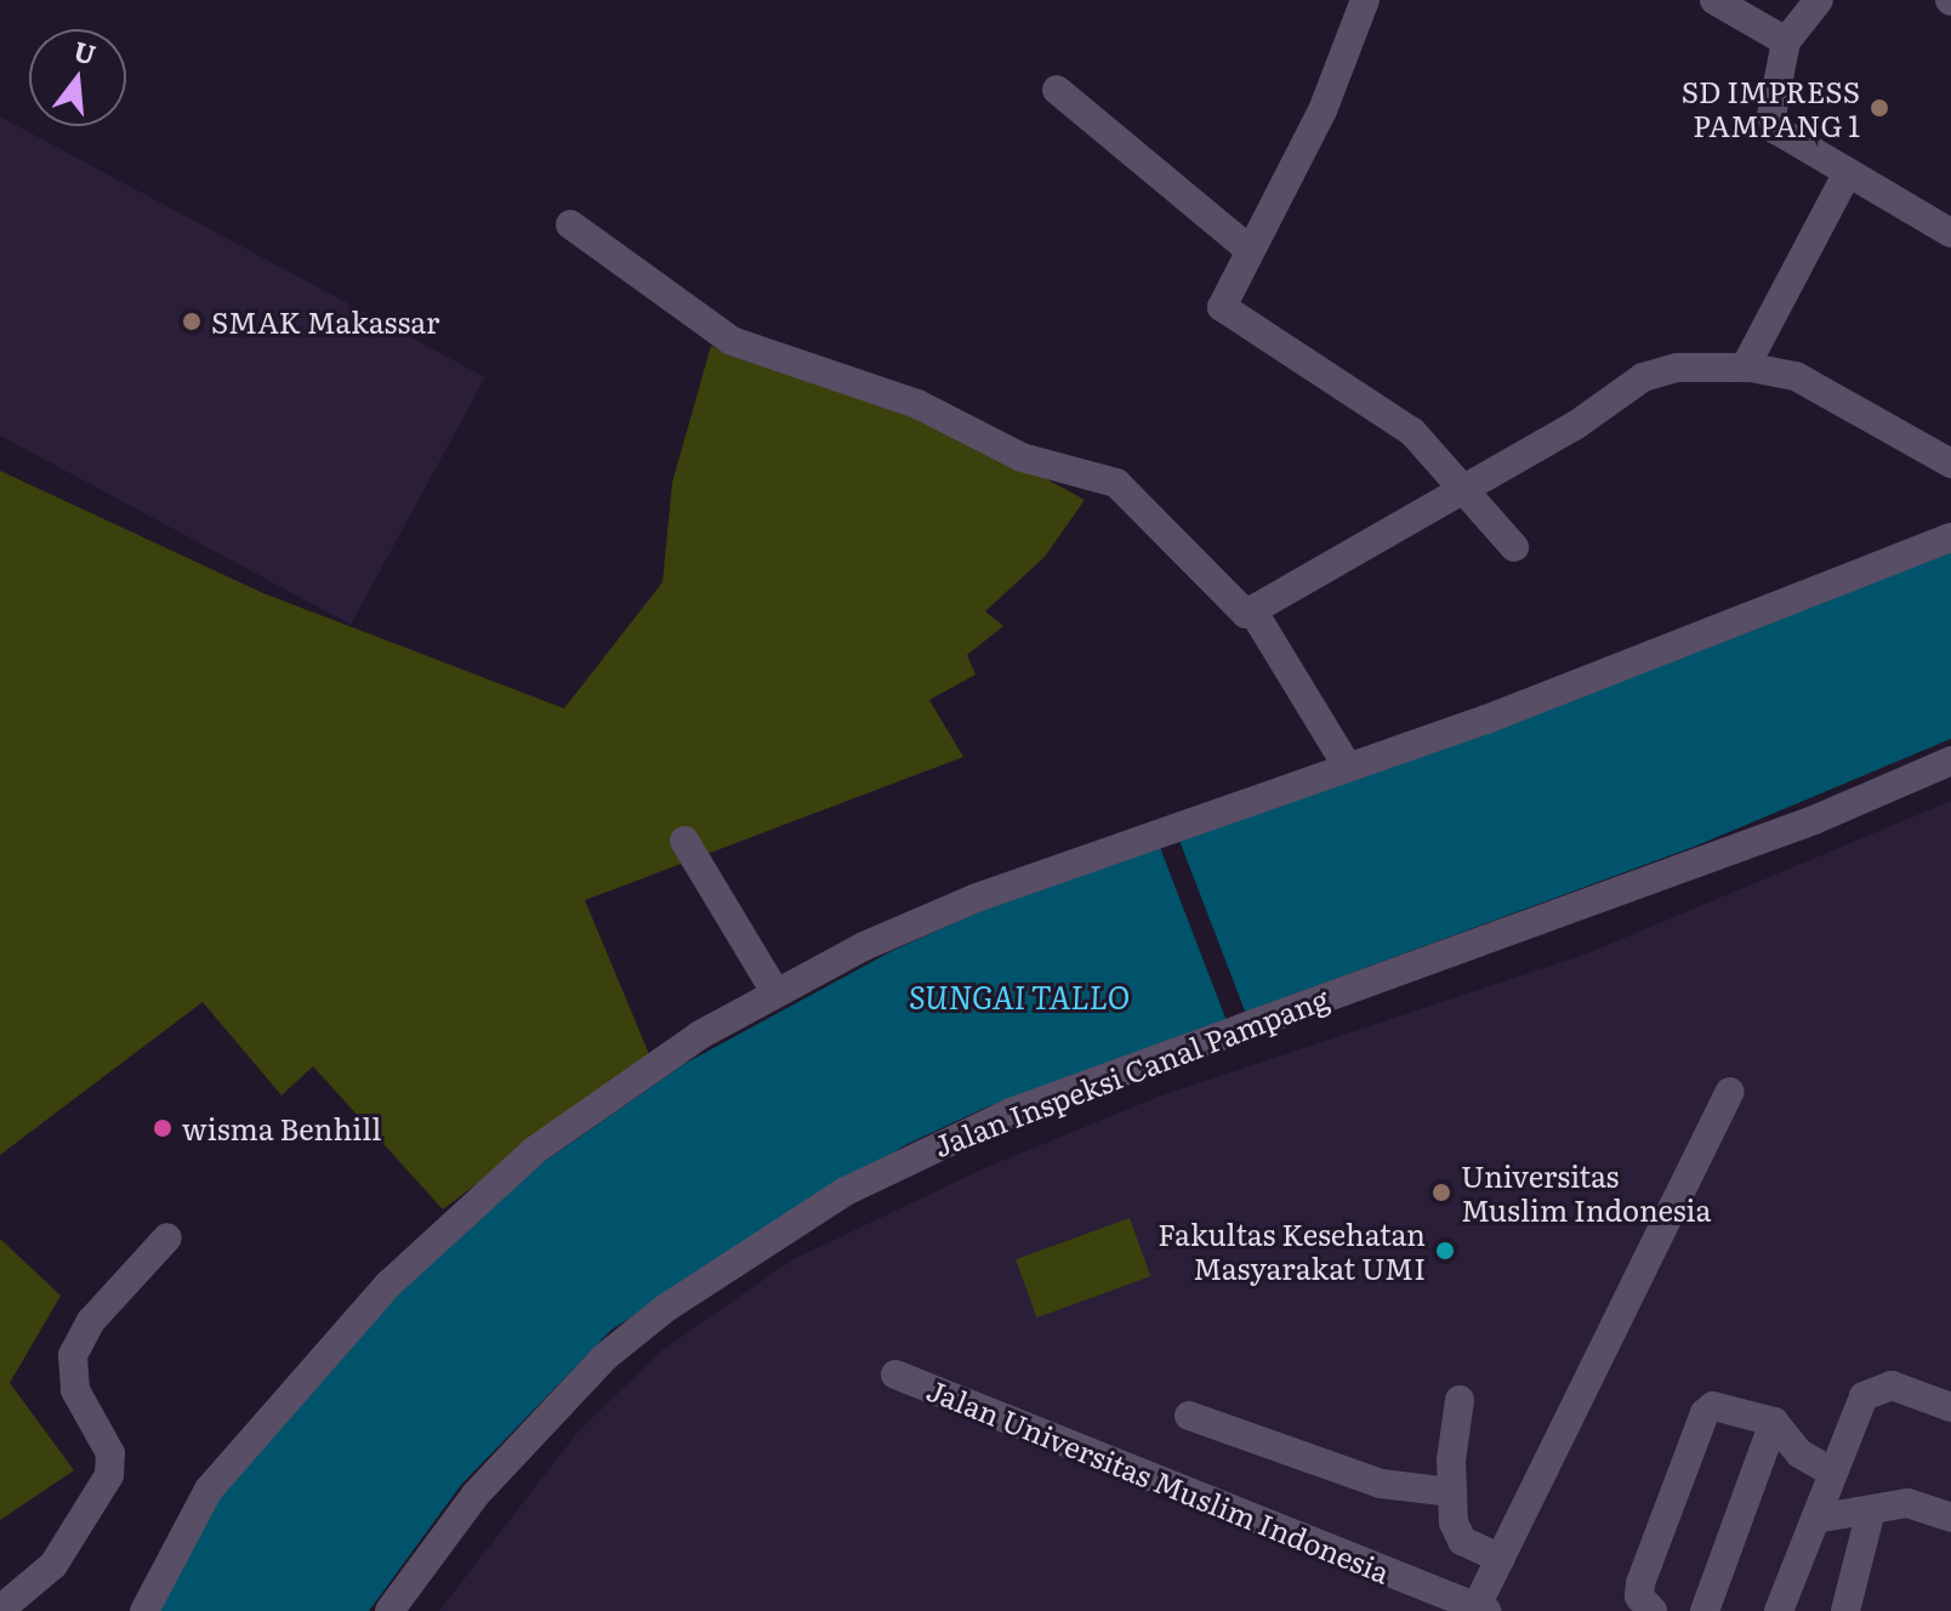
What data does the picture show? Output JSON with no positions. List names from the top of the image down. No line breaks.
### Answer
{"streets":{"street":["Jalan Inspeksi Canal Pampang","Jalan Universitas Muslim Indonesia"]},"water":["SUNGAI TALLO"],"places":["SD IMPRESS PAMPANG 1","SMAK Makassar","wisma Benhill","Universitas Muslim Indonesia","Fakultas Kesehatan Masyarakat UMI"],"north":"top"}
